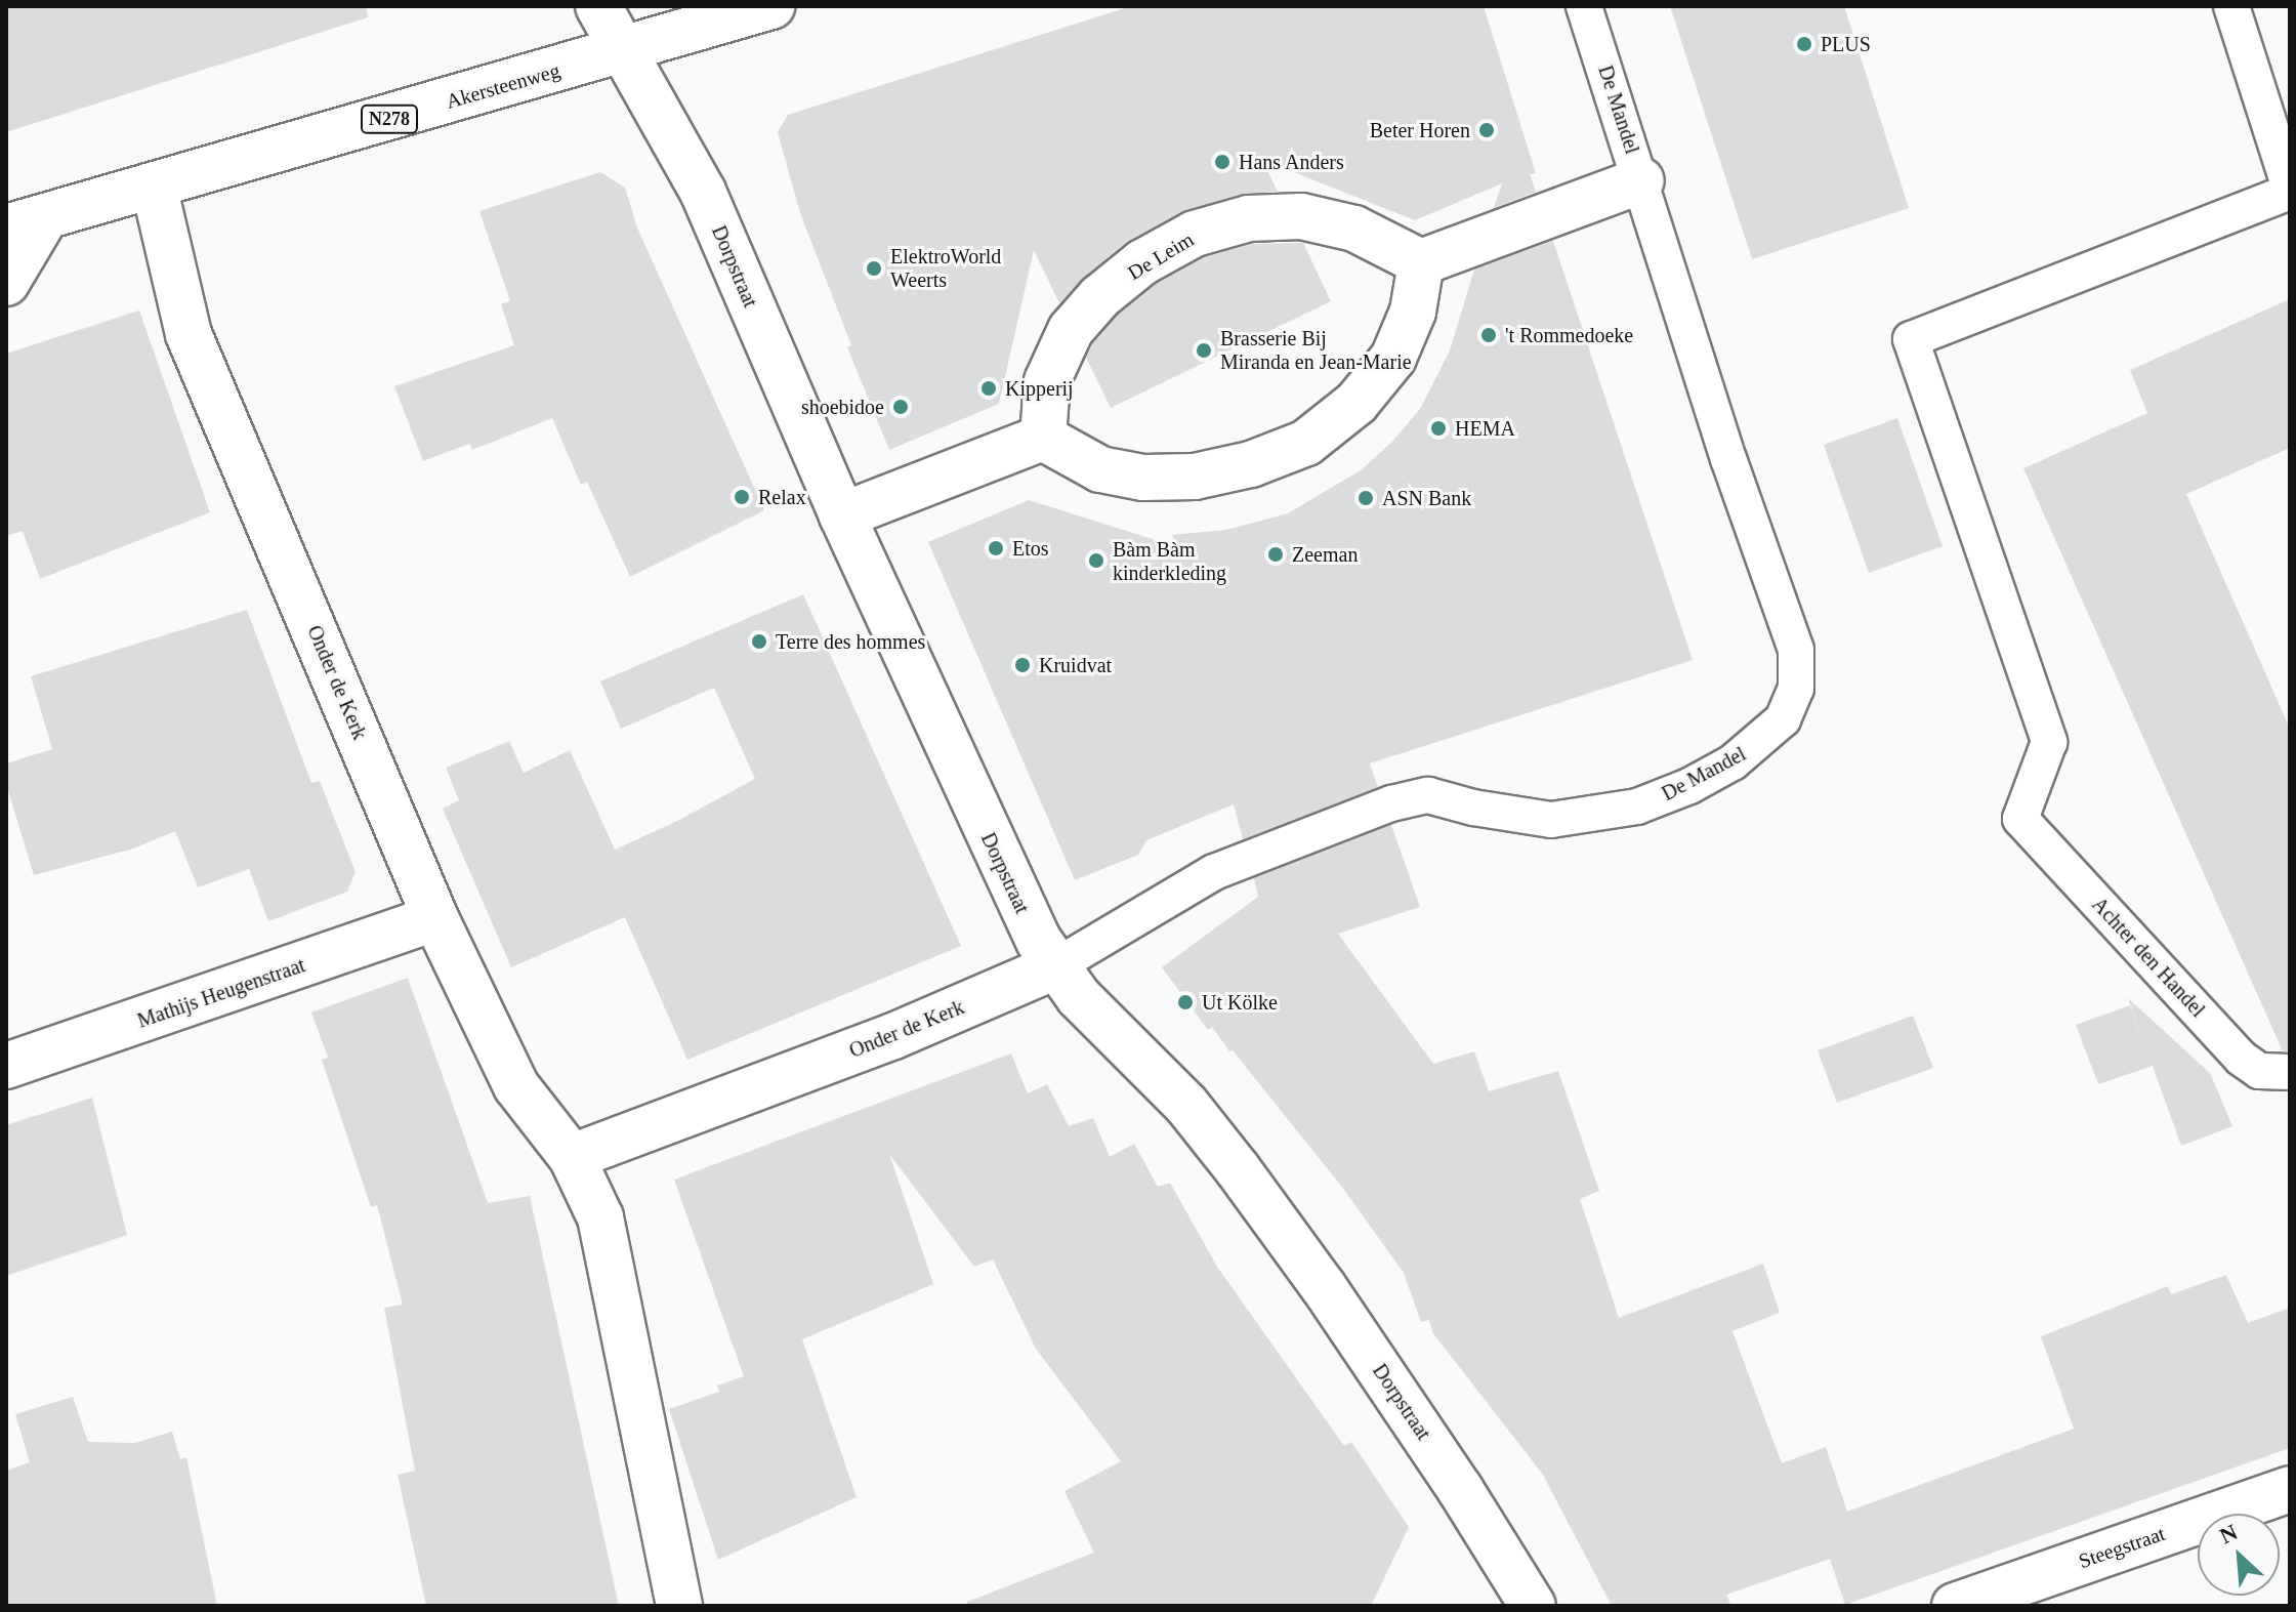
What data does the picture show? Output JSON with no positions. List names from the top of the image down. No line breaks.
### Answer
{"streets":{"street":["Akersteenweg","N278","De Leim","Dorpstraat","Onder de Kerk","Mathijs Heugenstraat","Steegstraat"],"lane":["De Mandel","Achter den Handel"]},"crossings":[["Akersteenweg","Dorpstraat"],["Akersteenweg","Onder de Kerk"],["De Mandel","Dorpstraat"],["De Mandel","Onder de Kerk"],["Dorpstraat","Onder de Kerk"],["Onder de Kerk","Mathijs Heugenstraat"]],"places":["PLUS","Beter Horen","Hans Anders","ElektroWorld Weerts","'t Rommedoeke","Brasserie Bij Miranda en Jean-Marie","Kipperij","shoebidoe","HEMA","Relax","ASN Bank","Etos","Zeeman","Bàm Bàm kinderkleding","Terre des hommes","Kruidvat","Ut Kölke"],"north":"top left"}
